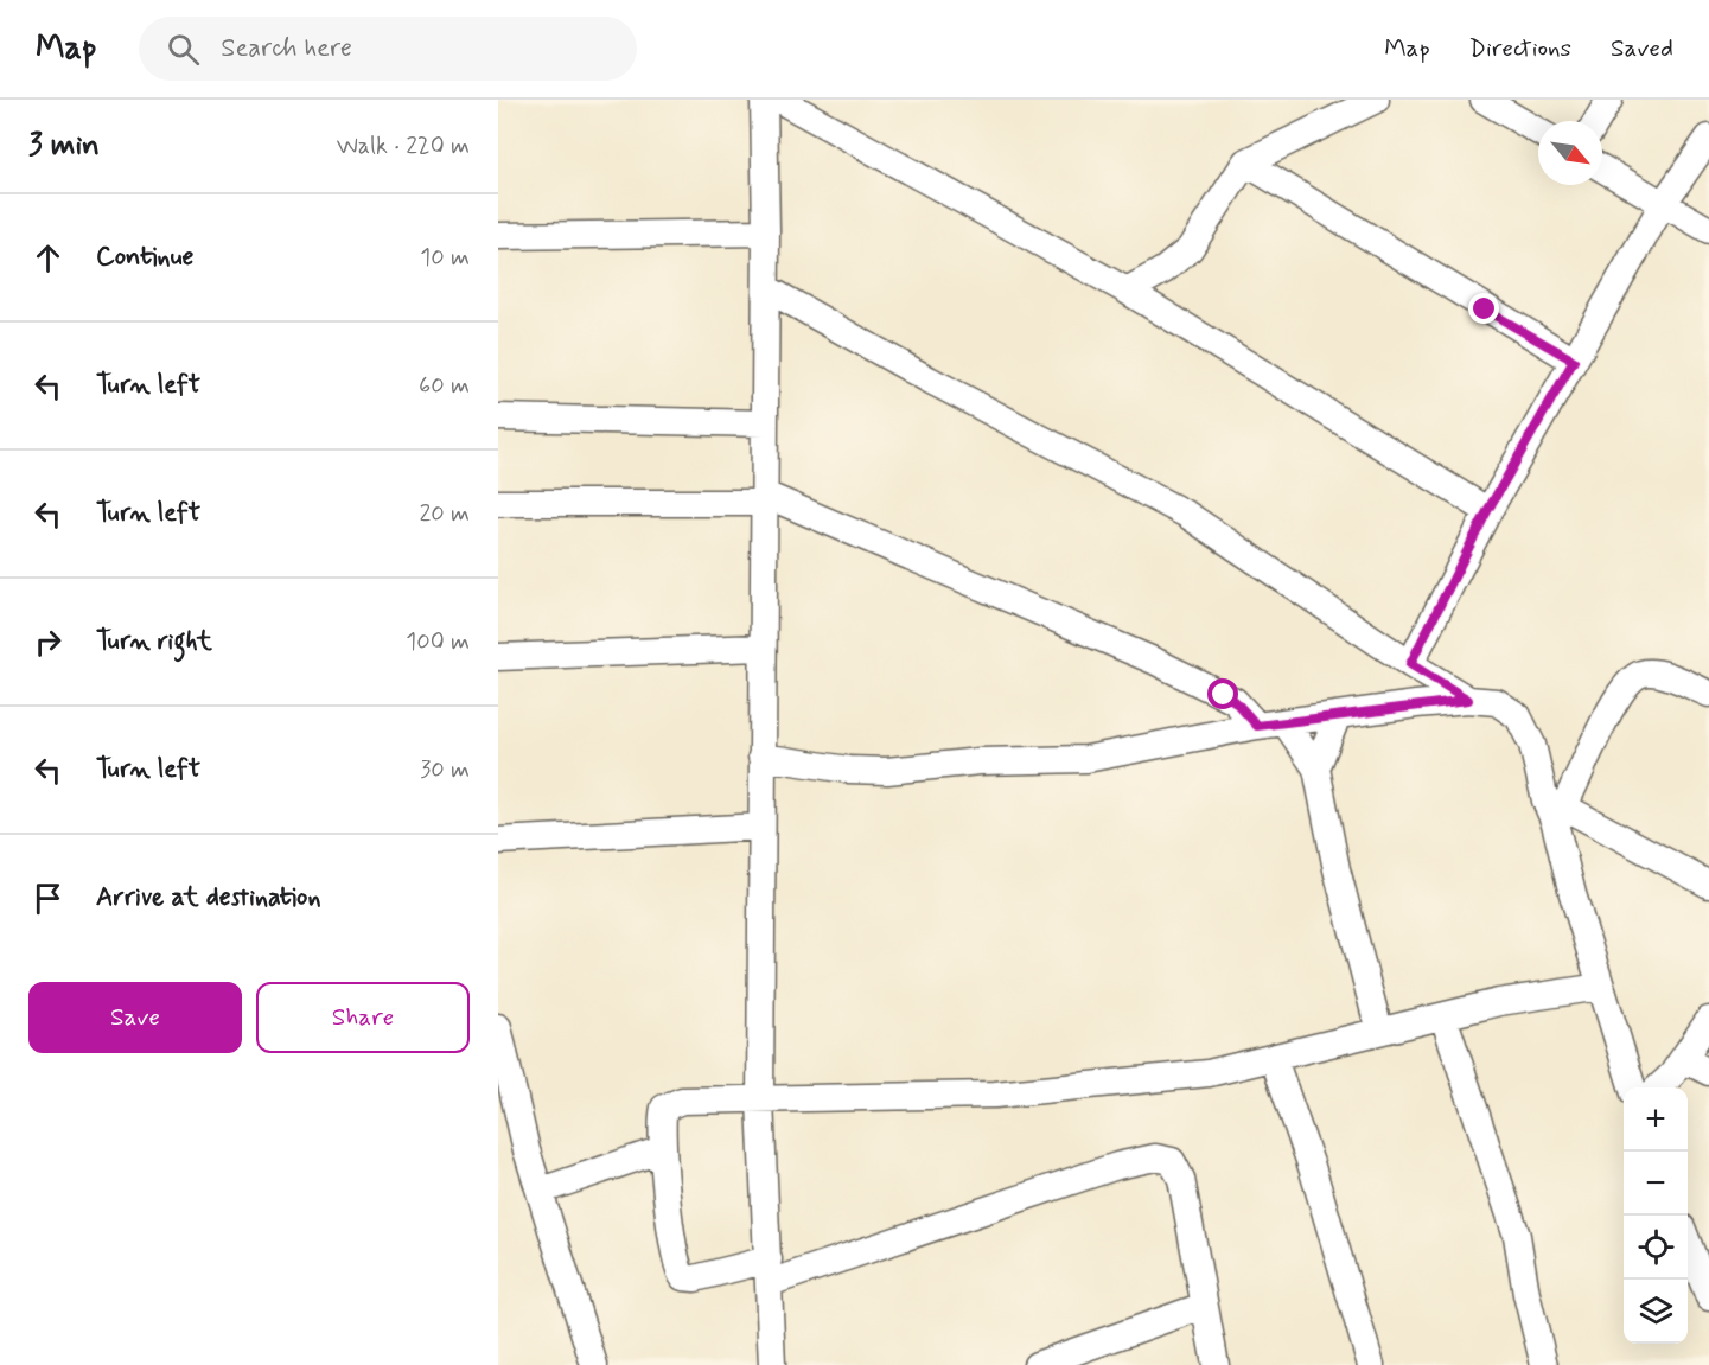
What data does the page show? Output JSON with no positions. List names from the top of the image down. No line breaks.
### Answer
{"north":"bottom right","page":{"header":"Map","search":"Search here","nav":["Map","Directions","Saved"],"heading":["3 min","Walk · 220 m"],"list":[["Continue","10 m"],["Turn left","60 m"],["Turn left","20 m"],["Turn right","100 m"],["Turn left","30 m"],"Arrive at destination"],"buttons":["Save","Share"],"map_buttons":["+","−"]}}
